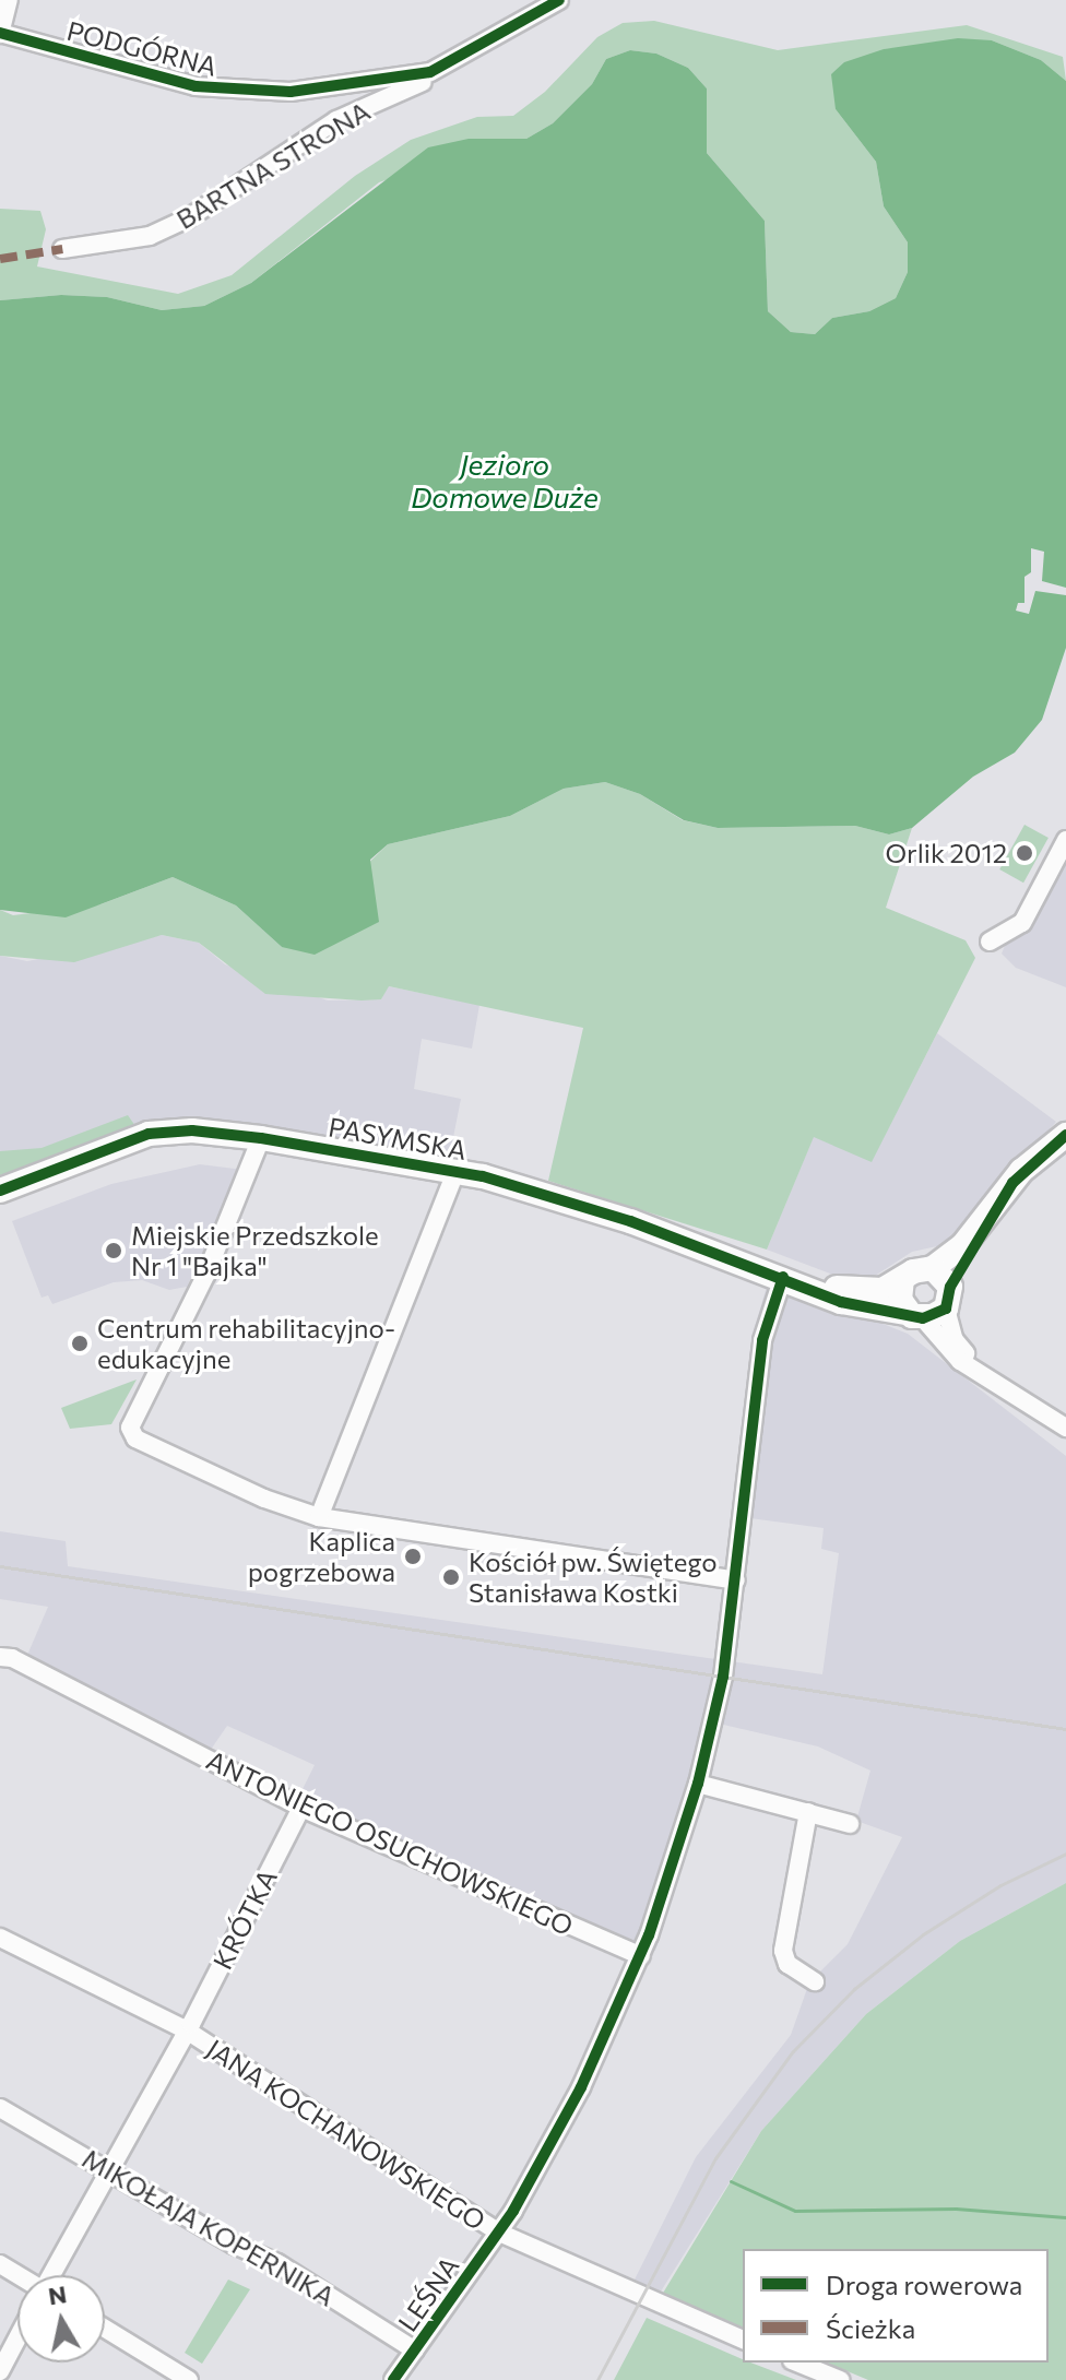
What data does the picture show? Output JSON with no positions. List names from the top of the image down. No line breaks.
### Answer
{"streets":{"main road":["PASYMSKA"],"street":["PODGÓRNA","BARTNA STRONA","ANTONIEGO OSUCHOWSKIEGO","KRÓTKA","JANA KOCHANOWSKIEGO","MIKOŁAJA KOPERNIKA","LEŚNA"]},"crossings":[["PODGÓRNA","BARTNA STRONA"],["PASYMSKA","LEŚNA"],["ANTONIEGO OSUCHOWSKIEGO","KRÓTKA"],["ANTONIEGO OSUCHOWSKIEGO","LEŚNA"],["KRÓTKA","JANA KOCHANOWSKIEGO"],["KRÓTKA","MIKOŁAJA KOPERNIKA"],["JANA KOCHANOWSKIEGO","LEŚNA"],["MIKOŁAJA KOPERNIKA","LEŚNA"]],"water":["Jezioro Domowe Duże"],"places":["Orlik 2012","Miejskie Przedszkole Nr 1 \"Bajka\"","Centrum rehabilitacyjno- edukacyjne","Kaplica pogrzebowa","Kościół pw. Świętego Stanisława Kostki"],"legend":["Droga rowerowa","Ścieżka"],"north":"top"}
